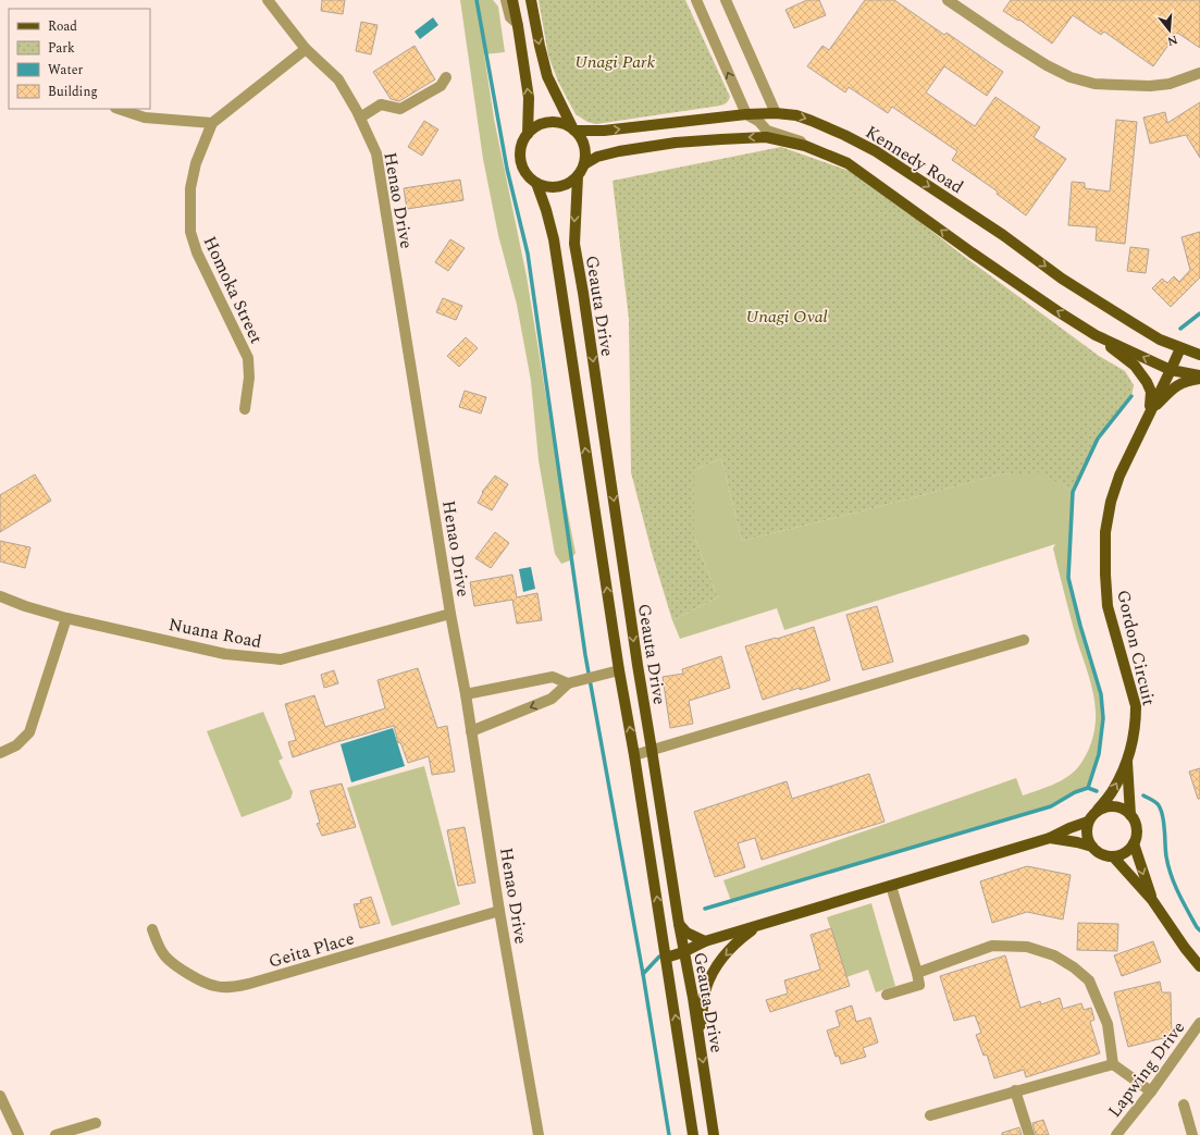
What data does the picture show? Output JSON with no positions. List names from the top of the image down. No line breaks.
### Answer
{"streets":{"main road":["Kennedy Road","Geauta Drive","Gordon Circuit"],"street":["Henao Drive","Homoka Street","Nuana Road","Geita Place","Lapwing Drive"]},"crossings":[["Kennedy Road","Geauta Drive"],["Kennedy Road","Gordon Circuit"],["Henao Drive","Homoka Street"],["Henao Drive","Nuana Road"],["Henao Drive","Geita Place"]],"parks":["Unagi Park","Unagi Oval"],"legend":["Road","Park","Water","Building"],"north":"bottom"}
